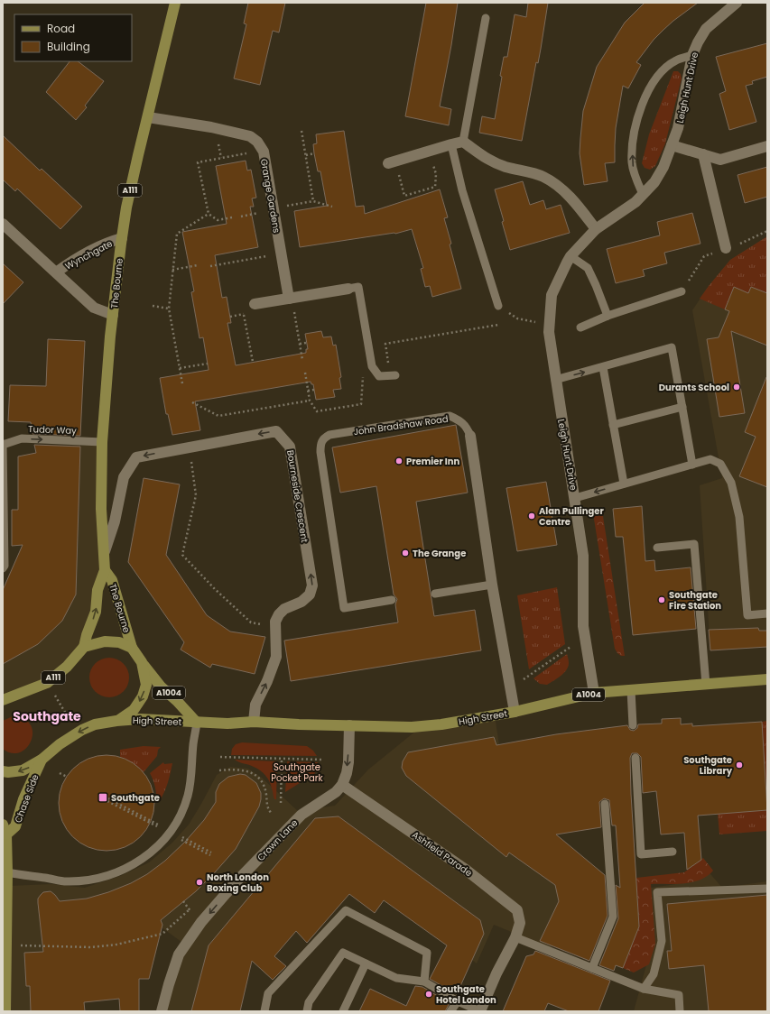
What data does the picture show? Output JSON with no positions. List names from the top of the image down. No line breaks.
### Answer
{"streets":{"main road":["A111","The Bourne","A1004","High Street","Chase Side"],"street":["Leigh Hunt Drive","Grange Gardens","Wynchgate","John Bradshaw Road","Bourneside Crescent","Crown Lane","Ashfield Parade"],"lane":["Tudor Way"]},"crossings":[["Leigh Hunt Drive","High Street"],["A111","The Bourne"],["A111","High Street"],["A111","Chase Side"],["Grange Gardens","The Bourne"],["Wynchgate","The Bourne"],["The Bourne","Tudor Way"],["The Bourne","Bourneside Crescent"],["John Bradshaw Road","High Street"],["Bourneside Crescent","High Street"],["Crown Lane","Ashfield Parade"]],"one_way":["Tudor Way","Crown Lane"],"districts":["Southgate"],"parks":["Southgate Pocket Park"],"places":{"other":["Durants School","Premier Inn","Alan Pullinger Centre","The Grange","Southgate Fire Station","Southgate Library","North London Boxing Club","Southgate Hotel London"],"transit":["Southgate"]},"legend":["Road","Building"]}
